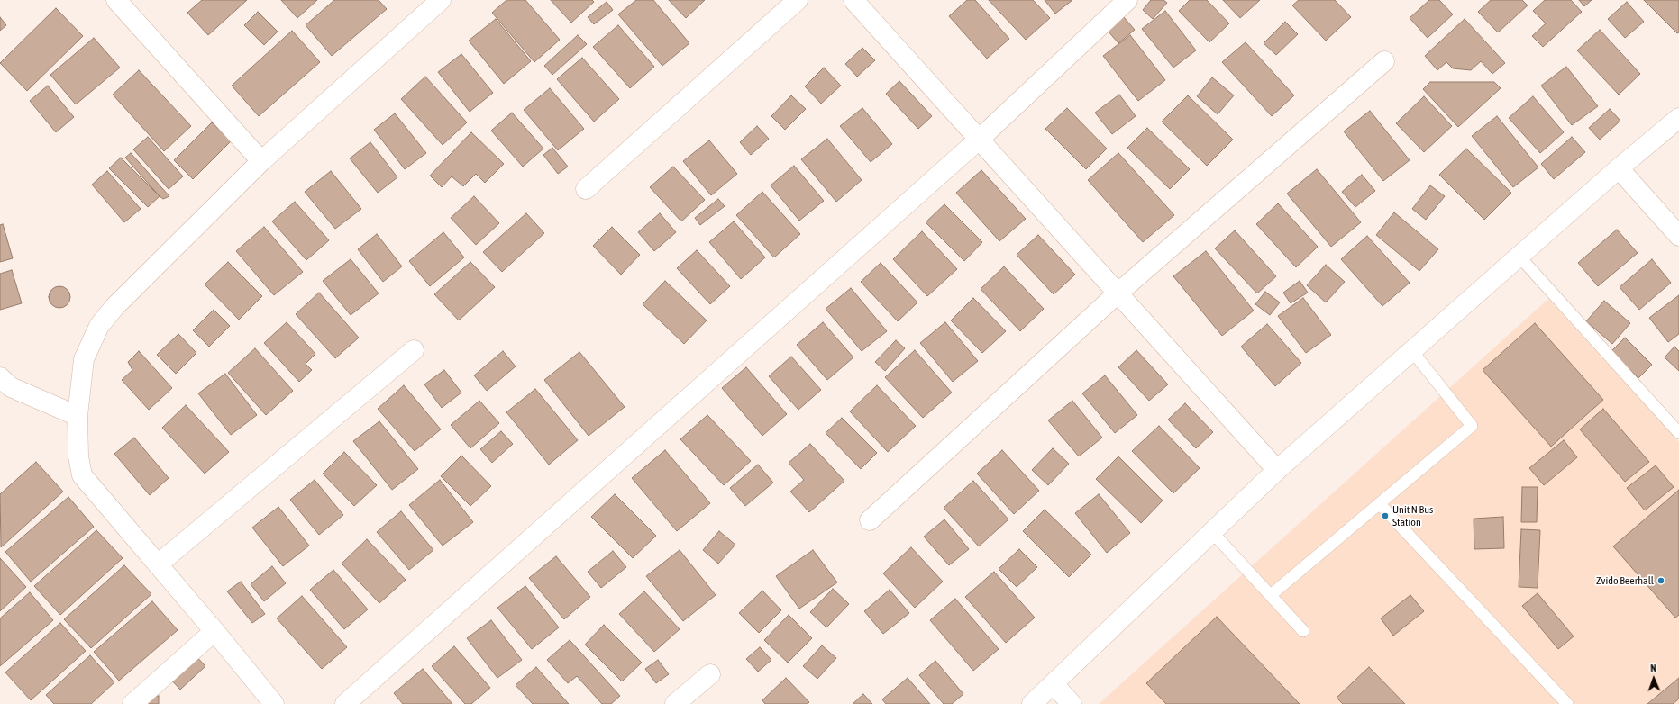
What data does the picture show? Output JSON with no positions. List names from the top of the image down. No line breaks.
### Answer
{"places":["Unit N Bus Station","Zvido Beerhall"],"north":"top"}
